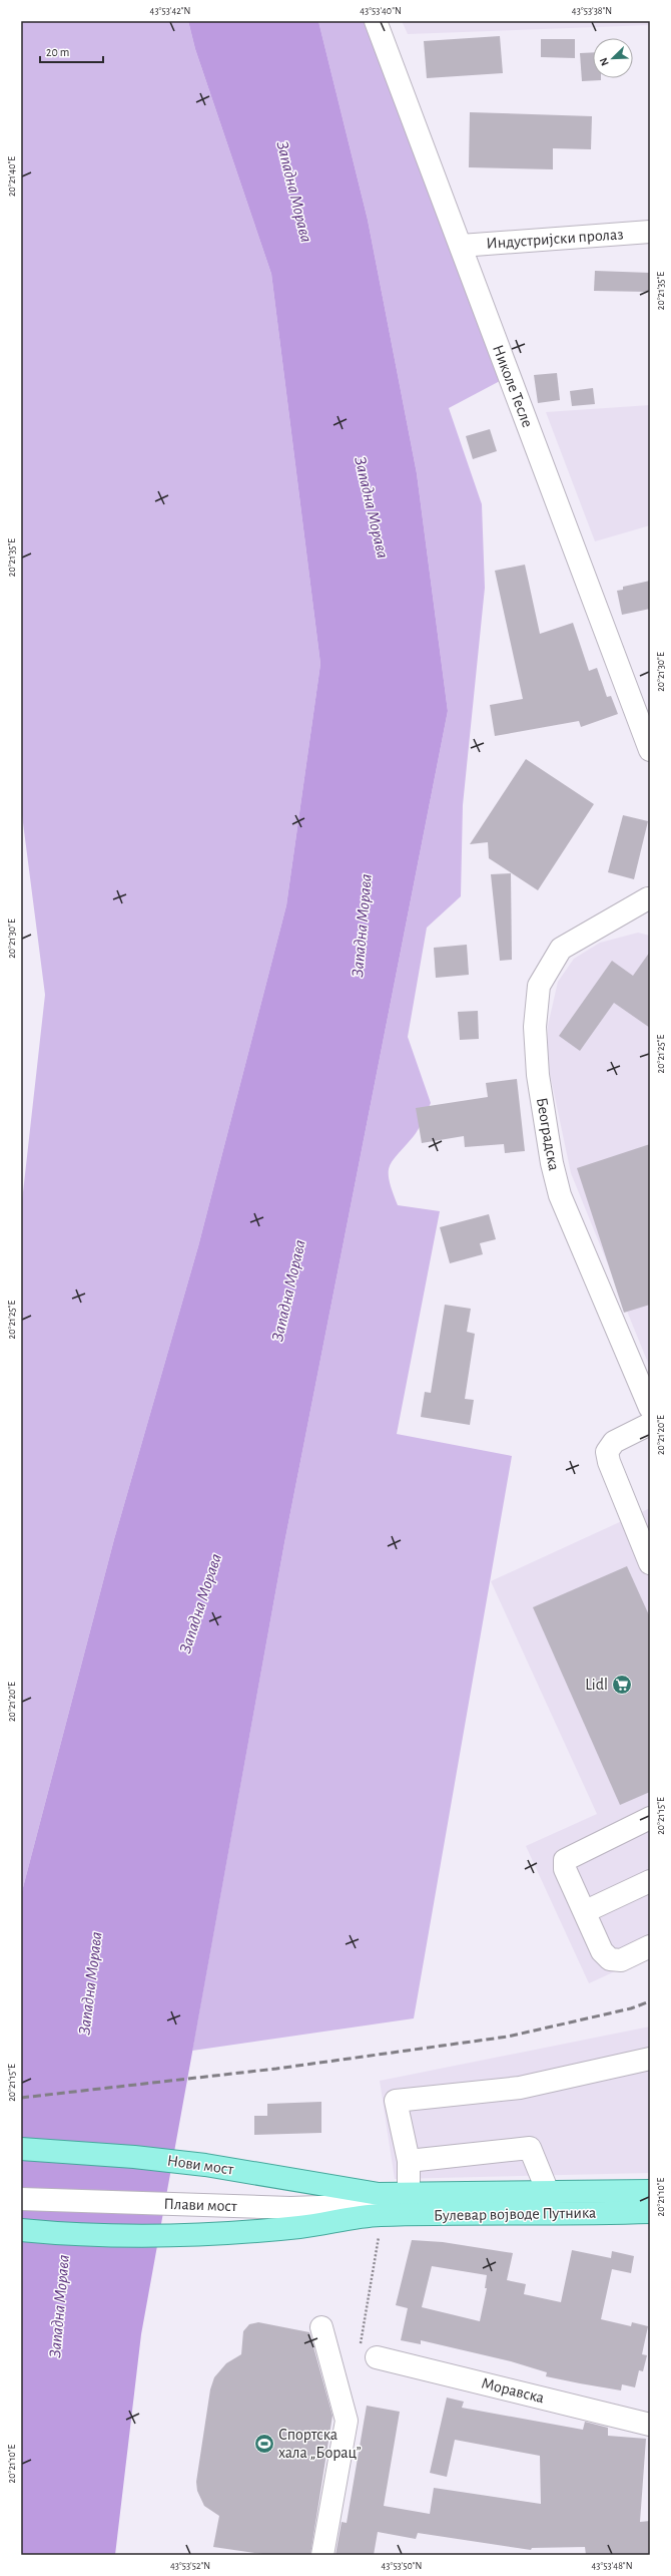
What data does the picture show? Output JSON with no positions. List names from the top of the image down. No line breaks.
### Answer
{"streets":{"main road":["Нови мост","Булевар војводе Путника"],"street":["Индустријски пролаз","Николе Тесле","Београдска","Плави мост","Моравска"]},"crossings":[["Индустријски пролаз","Николе Тесле"],["Нови мост","Плави мост"],["Нови мост","Булевар војводе Путника"],["Плави мост","Булевар војводе Путника"]],"water":["Западна Морава"],"places":{"supermarket":["Lidl"],"sports":["Спортска хала „Борац”"]},"scale_bar":"20 m","north":"bottom left","coordinates":["43°53'42\"N","43°53'40\"N","43°53'38\"N","20°21'40\"E","20°21'35\"E","20°21'30\"E","20°21'25\"E","20°21'20\"E","20°21'15\"E","20°21'10\"E","43°53'52\"N","43°53'50\"N","43°53'48\"N"]}
